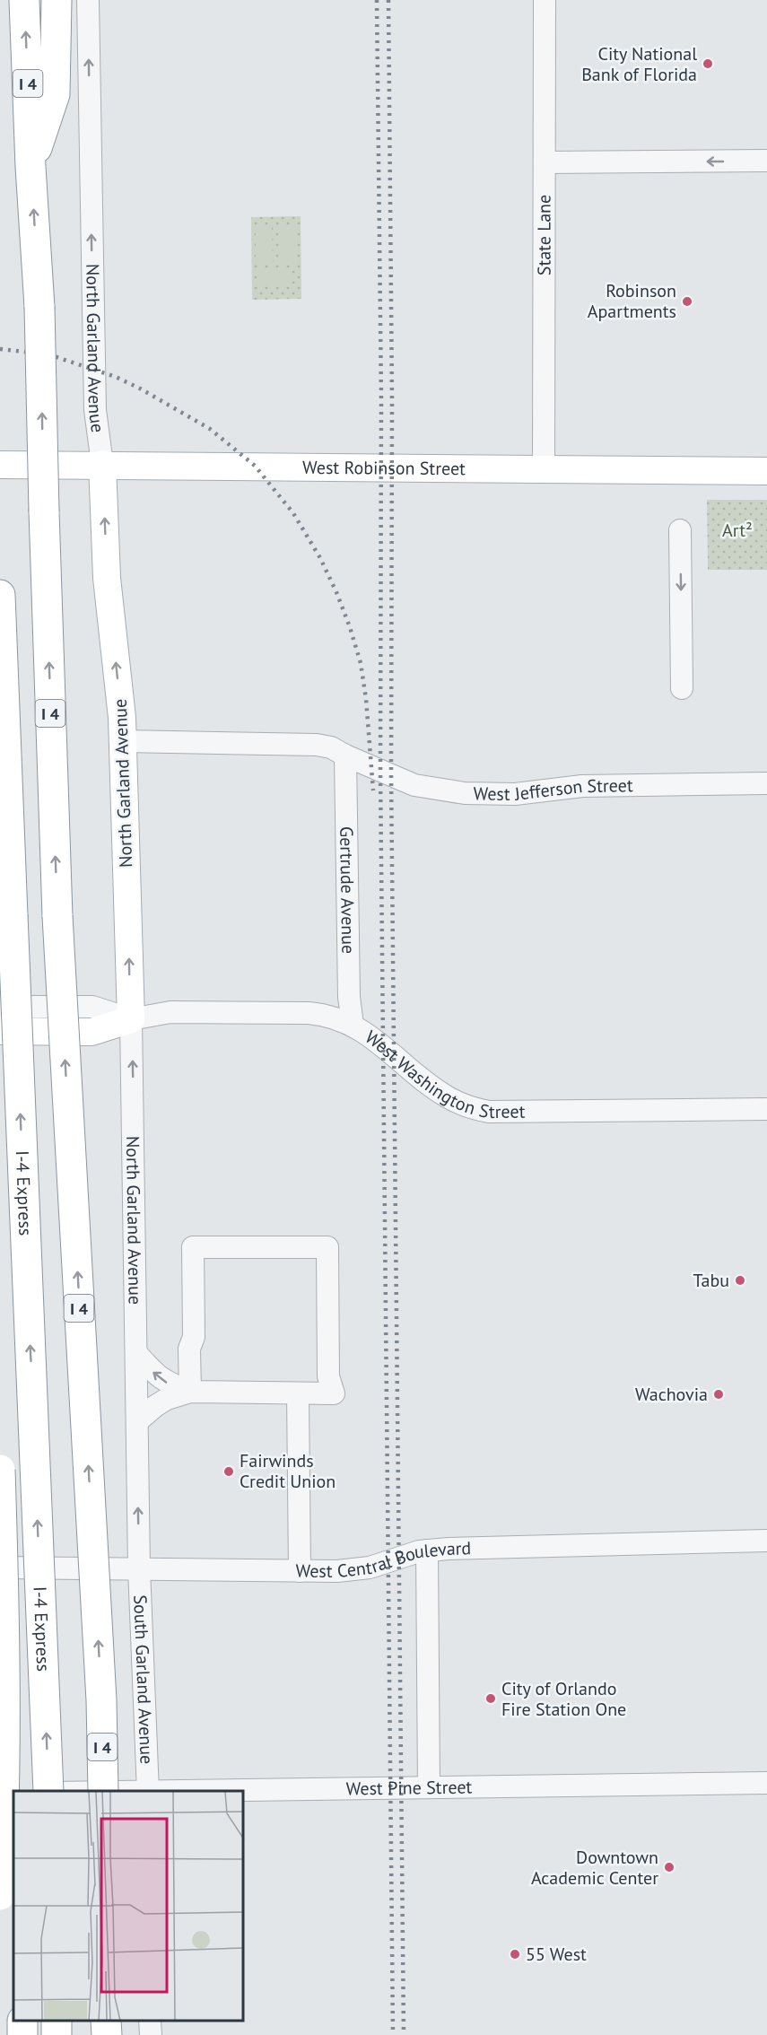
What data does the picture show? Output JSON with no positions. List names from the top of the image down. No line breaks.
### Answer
{"streets":{"highway":["I 4","I-4 Express"],"main road":["North Garland Avenue","West Robinson Street","West Washington Street"],"street":["State Lane","West Jefferson Street","Gertrude Avenue","West Central Boulevard","South Garland Avenue","West Pine Street"]},"crossings":[["State Lane","West Robinson Street"],["North Garland Avenue","West Robinson Street"],["North Garland Avenue","West Jefferson Street"],["North Garland Avenue","West Washington Street"],["North Garland Avenue","West Central Boulevard"],["North Garland Avenue","South Garland Avenue"],["West Jefferson Street","Gertrude Avenue"],["Gertrude Avenue","West Washington Street"],["West Central Boulevard","South Garland Avenue"]],"one_way":["North Garland Avenue"],"parks":["Art²"],"places":["City National Bank of Florida","Robinson Apartments","Tabu","Wachovia","Fairwinds Credit Union","City of Orlando Fire Station One","Downtown Academic Center","55 West"]}
